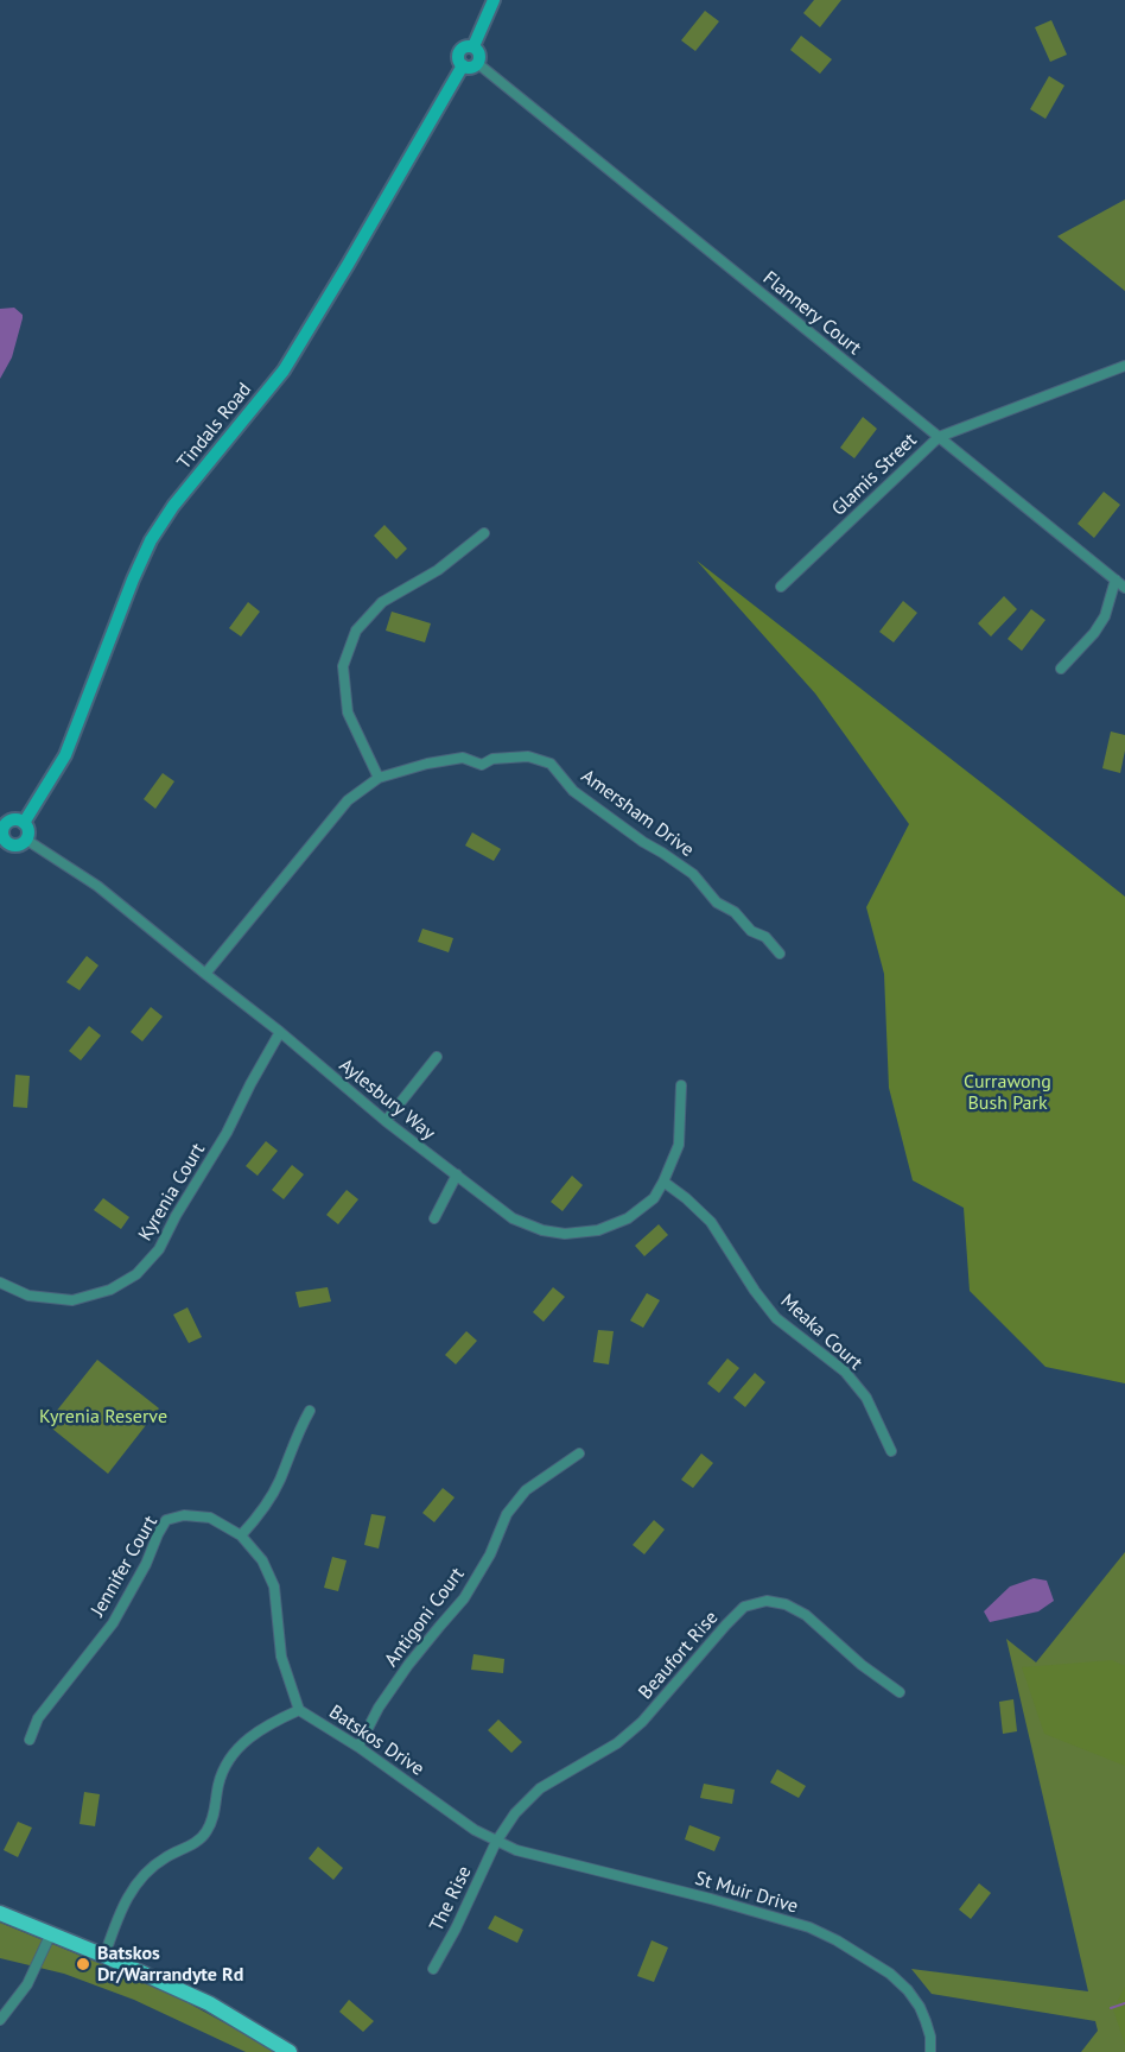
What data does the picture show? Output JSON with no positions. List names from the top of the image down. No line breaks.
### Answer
{"streets":{"main road":["Tindals Road"],"street":["Flannery Court","Glamis Street","Amersham Drive","Aylesbury Way","Kyrenia Court","Meaka Court","Jennifer Court","Antigoni Court","Beaufort Rise","Batskos Drive","St Muir Drive","The Rise"]},"crossings":[["Flannery Court","Tindals Road"],["Flannery Court","Glamis Street"],["Tindals Road","Aylesbury Way"],["Amersham Drive","Aylesbury Way"],["Aylesbury Way","Kyrenia Court"],["Aylesbury Way","Meaka Court"],["Jennifer Court","Batskos Drive"],["Antigoni Court","Batskos Drive"],["Beaufort Rise","Batskos Drive"],["Beaufort Rise","St Muir Drive"],["Beaufort Rise","The Rise"],["Batskos Drive","St Muir Drive"],["Batskos Drive","The Rise"],["St Muir Drive","The Rise"]],"parks":["Currawong Bush Park","Kyrenia Reserve"],"places":["Batskos Dr/Warrandyte Rd"]}
